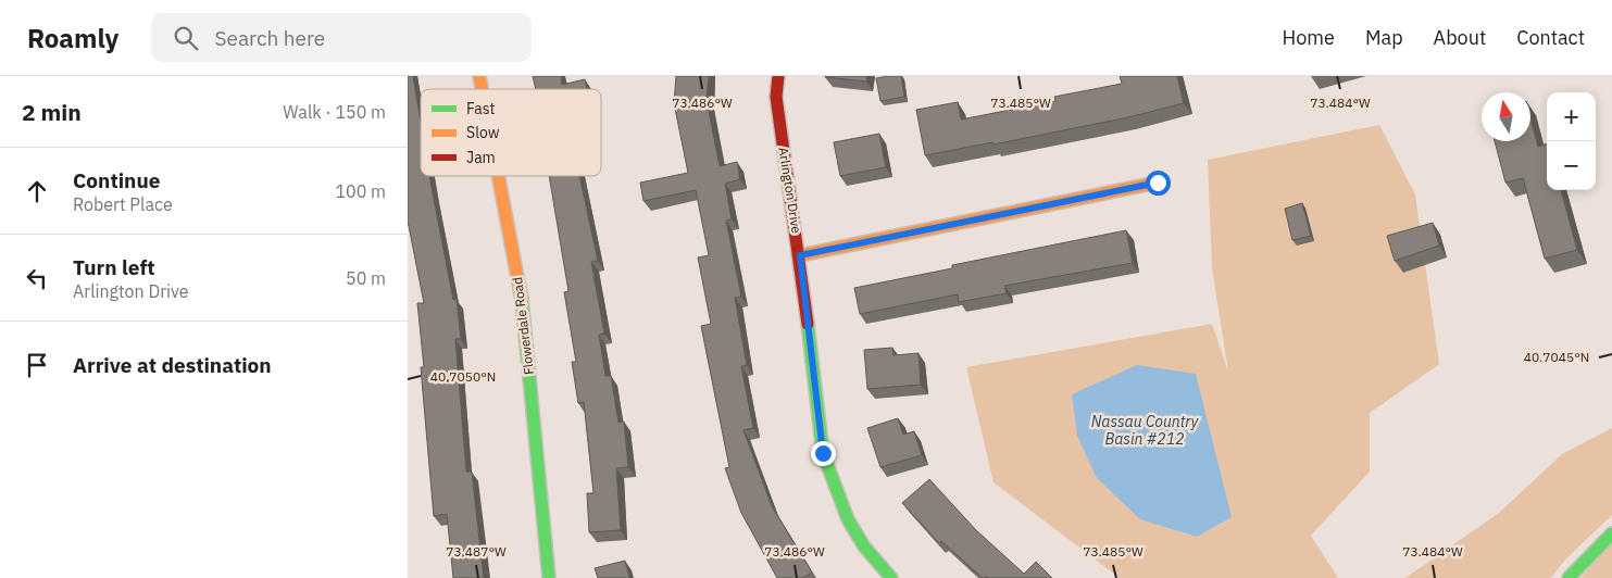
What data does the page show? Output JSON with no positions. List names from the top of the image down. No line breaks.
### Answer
{"streets":{"main road":["Arlington Drive","Flowerdale Road"]},"water":["Nassau Country Basin #212"],"legend":["Fast","Slow","Jam"],"north":"top","page":{"header":"Roamly","search":"Search here","nav":["Home","Map","About","Contact"],"heading":["2 min","Walk · 150 m"],"map_buttons":["+","−"],"list":[["Continue","Robert Place","100 m"],["Turn left","Arlington Drive","50 m"],"Arrive at destination"]},"coordinates":["73.485°W","73.486°W","73.484°W","40.7045°N","40.7050°N","73.487°W"]}
